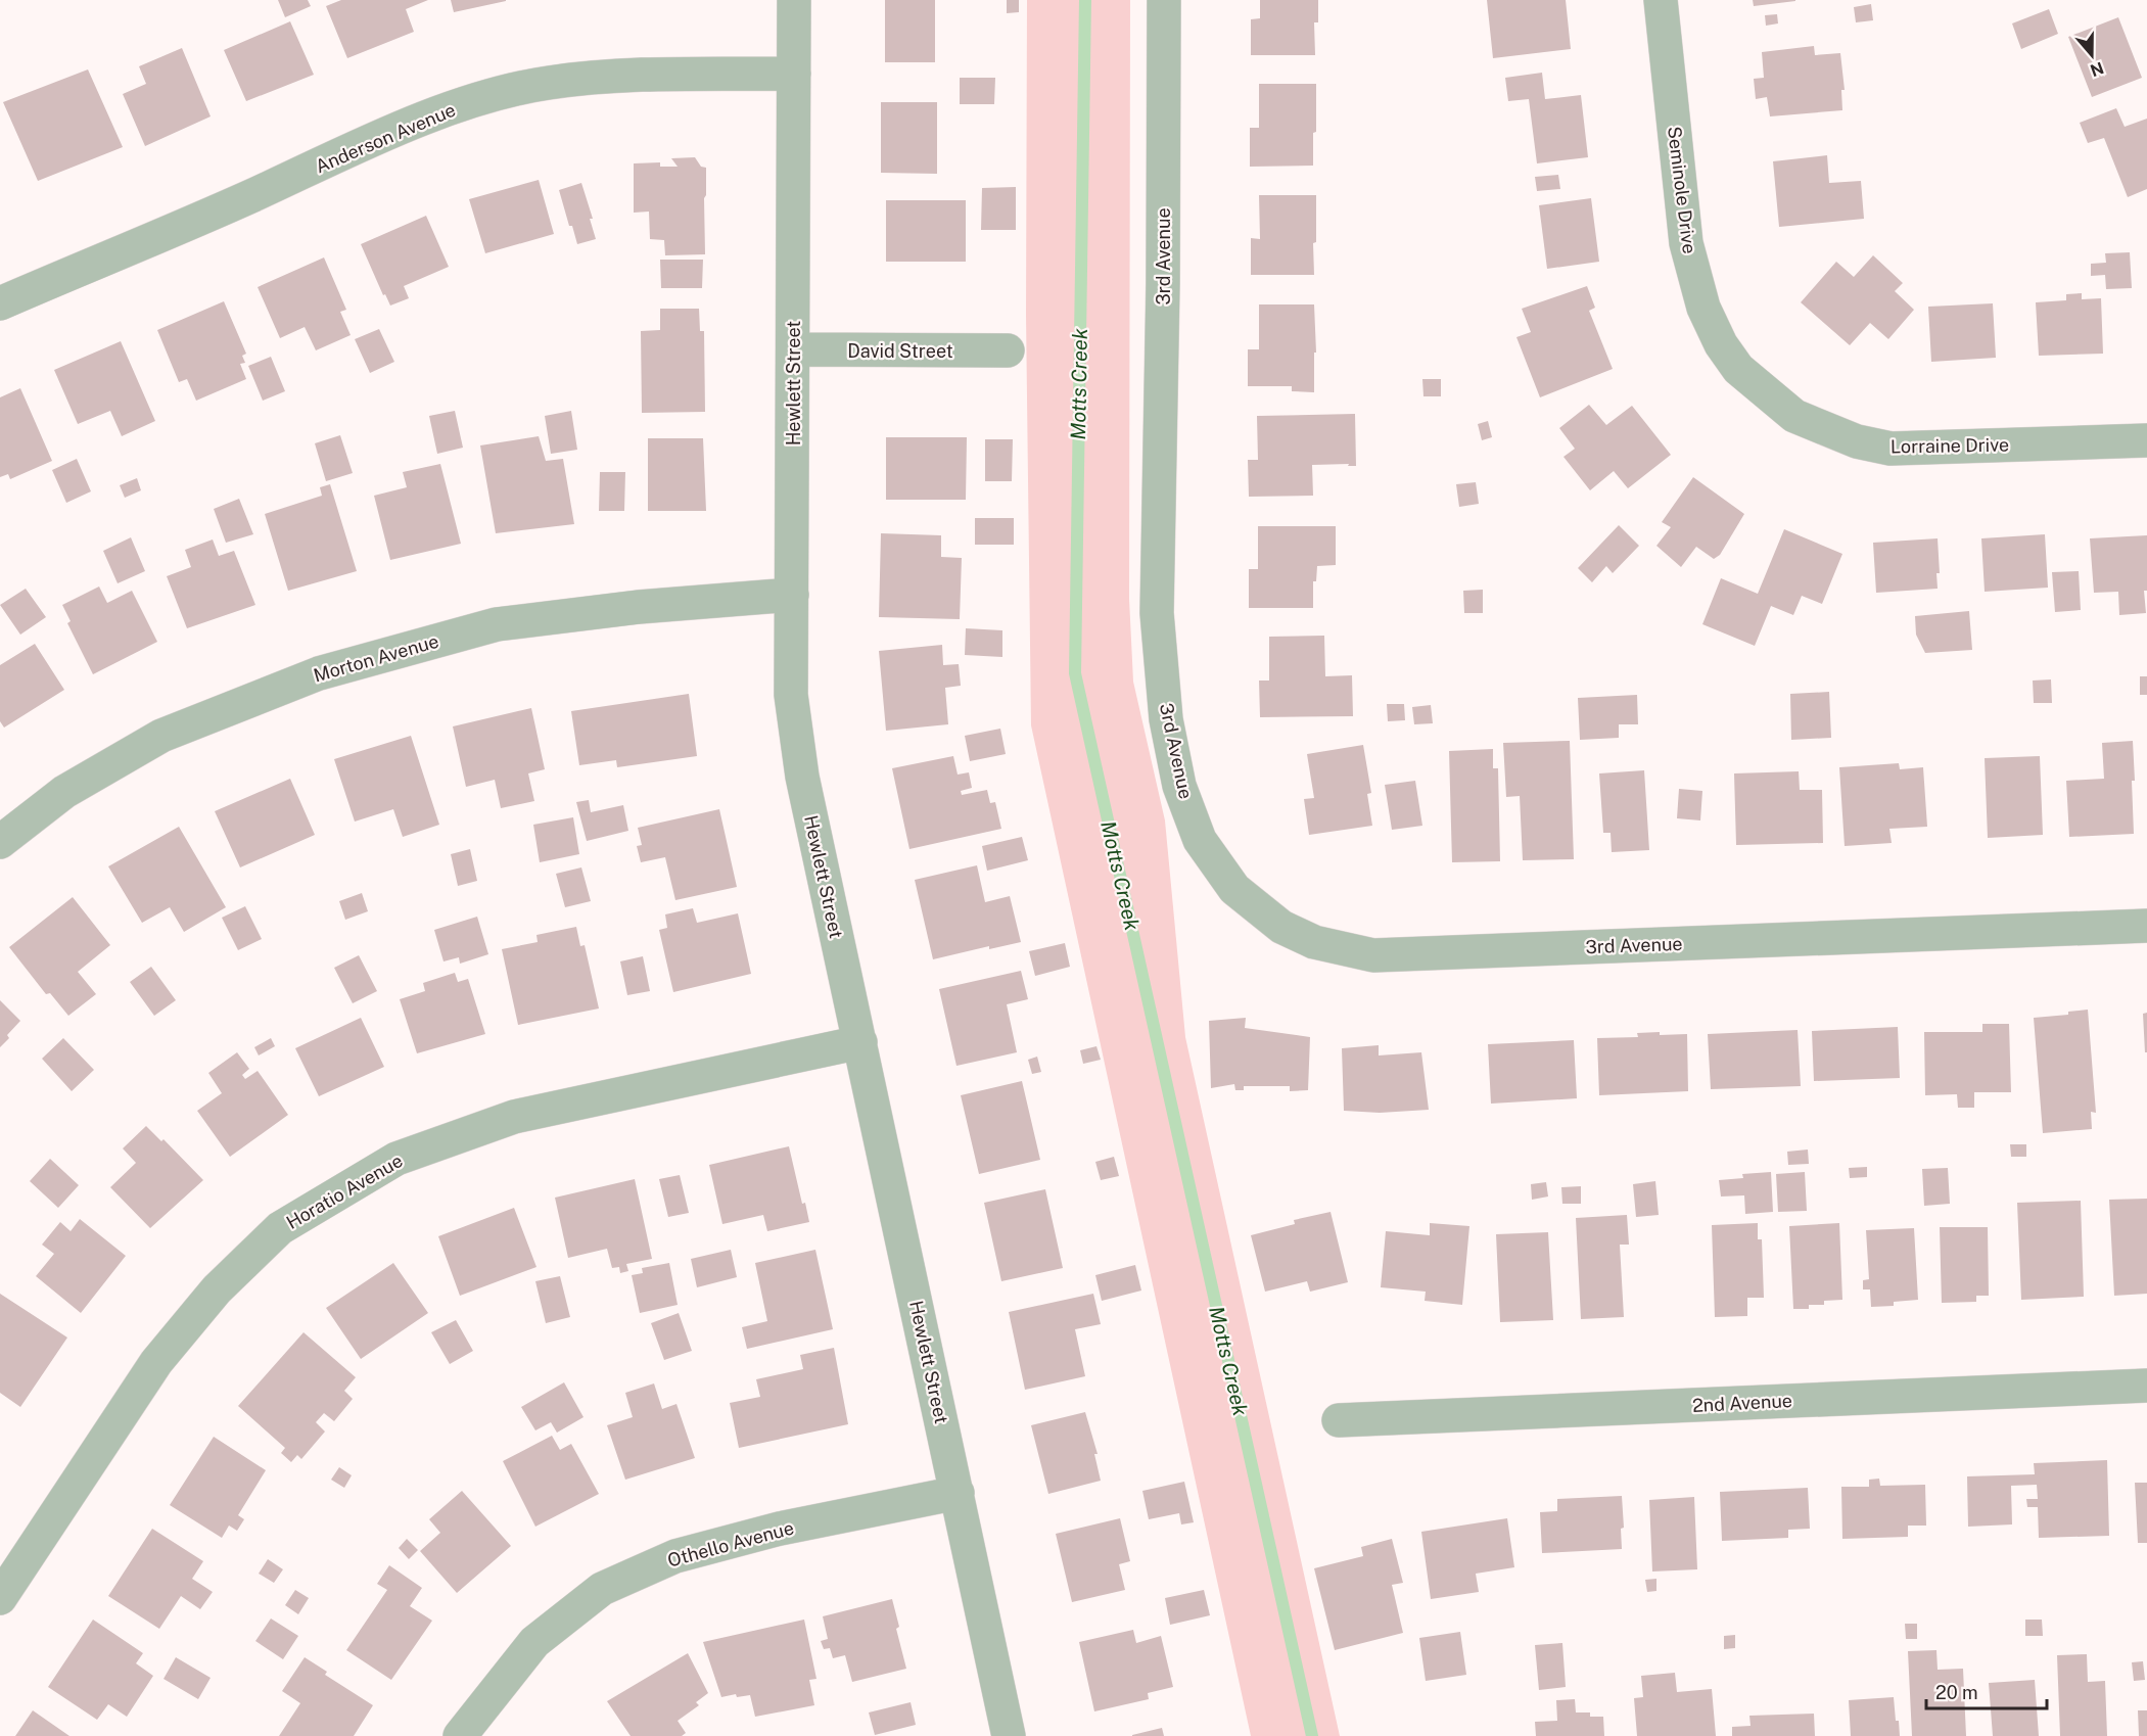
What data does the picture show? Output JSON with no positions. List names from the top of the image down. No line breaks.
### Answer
{"streets":{"street":["Anderson Avenue","Seminole Drive","3rd Avenue","David Street","Hewlett Street","Lorraine Drive","Morton Avenue","Horatio Avenue","2nd Avenue","Othello Avenue"]},"crossings":[["Anderson Avenue","Hewlett Street"],["Seminole Drive","Lorraine Drive"],["David Street","Hewlett Street"],["Hewlett Street","Morton Avenue"],["Hewlett Street","Horatio Avenue"],["Hewlett Street","Othello Avenue"]],"water":["Motts Creek"],"scale_bar":"20 m","north":"bottom"}
